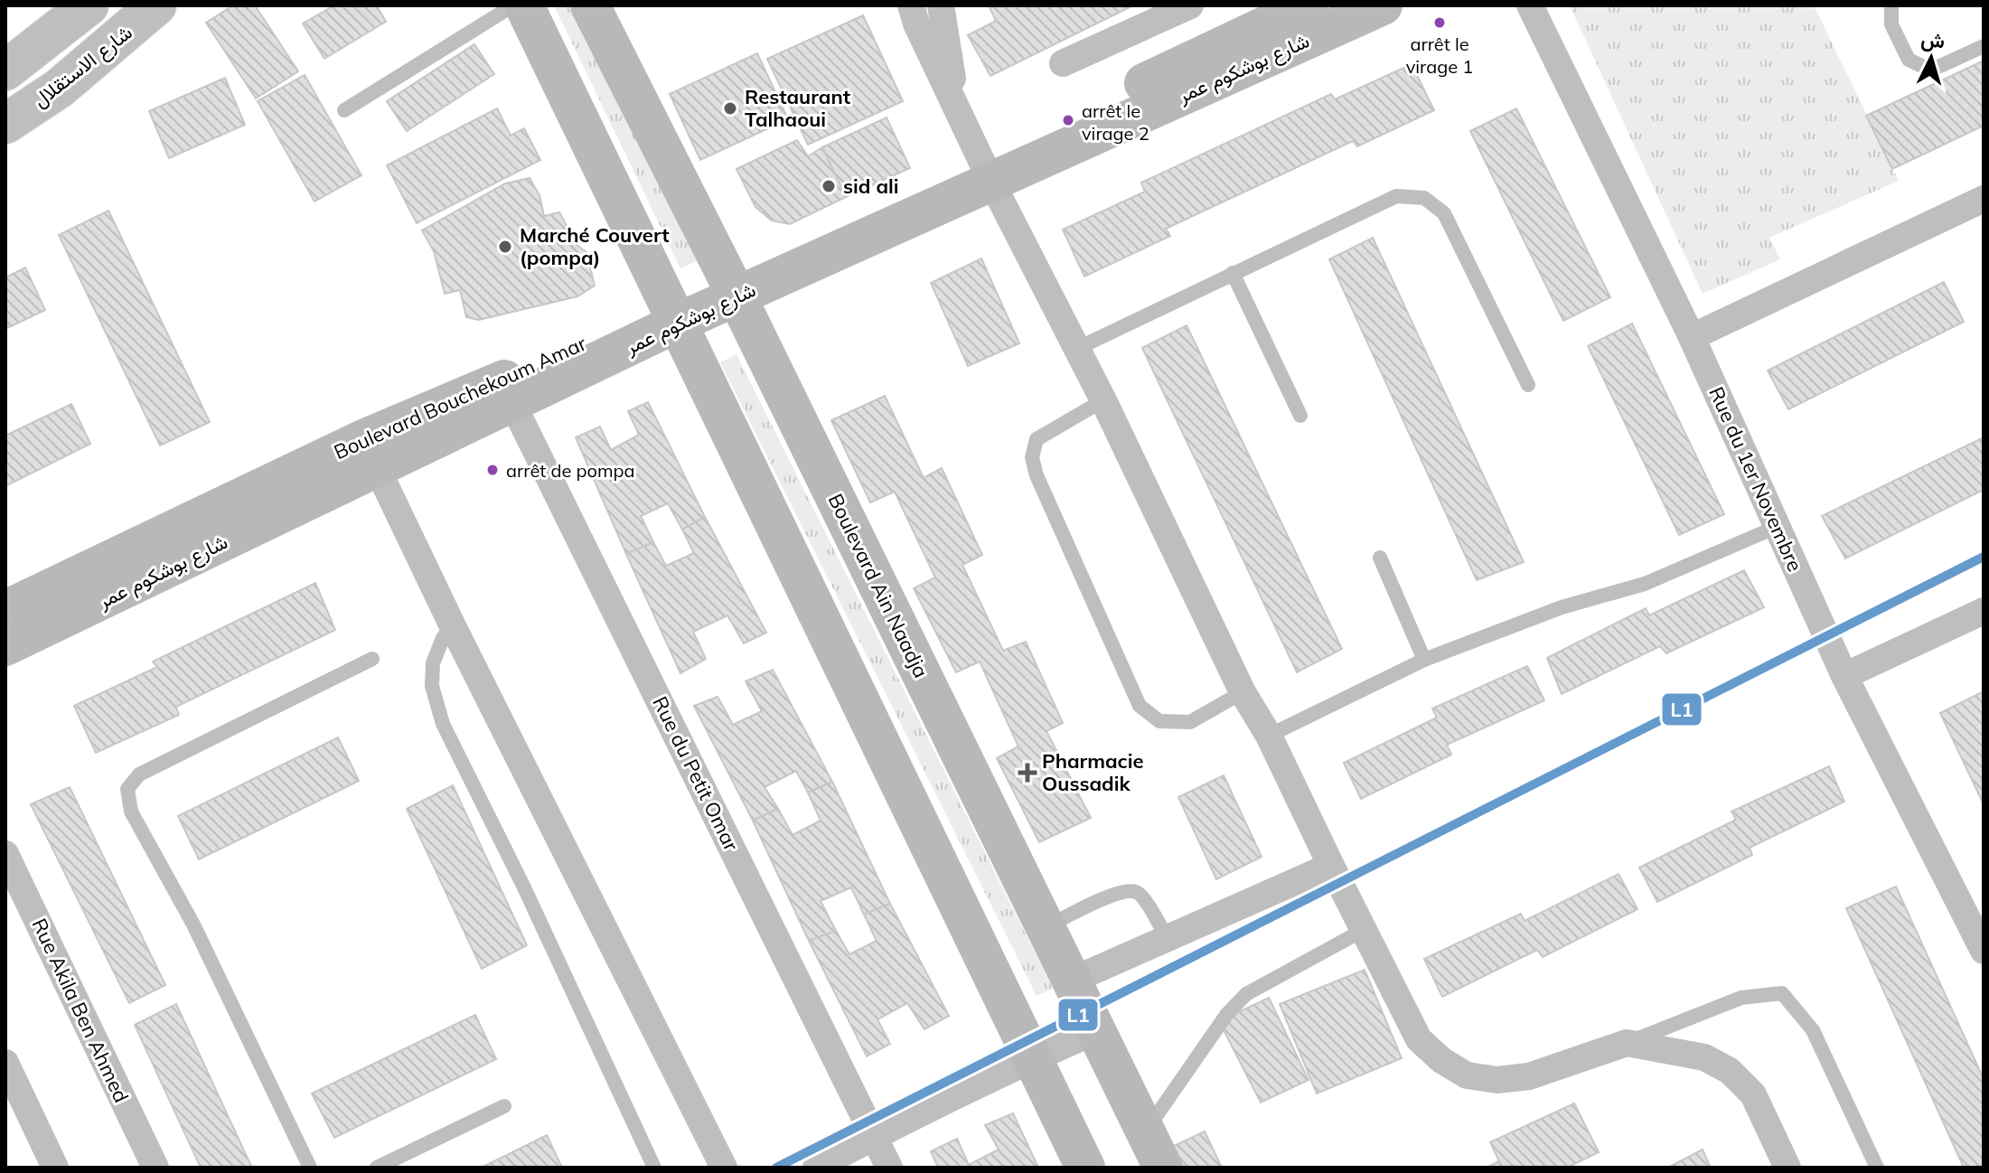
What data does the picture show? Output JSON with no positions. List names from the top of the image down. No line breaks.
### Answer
{"streets":{"main road":["شارع الاستقلال"],"street":["شارع بوشكوم عمر","Boulevard Bouchekoum Amar","Rue du 1er Novembre","Boulevard Ain Naadja","Rue du Petit Omar","Rue Akila Ben Ahmed"]},"crossings":[["شارع بوشكوم عمر","Boulevard Bouchekoum Amar"],["شارع بوشكوم عمر","Boulevard Ain Naadja"],["شارع بوشكوم عمر","Rue du Petit Omar"]],"places":{"other":["arrêt le virage 1","Restaurant Talhaoui","arrêt le virage 2","sid ali","Marché Couvert (pompa)","arrêt de pompa"],"health":["Pharmacie Oussadik"]},"lines":["transit line L1"],"north":"top"}
